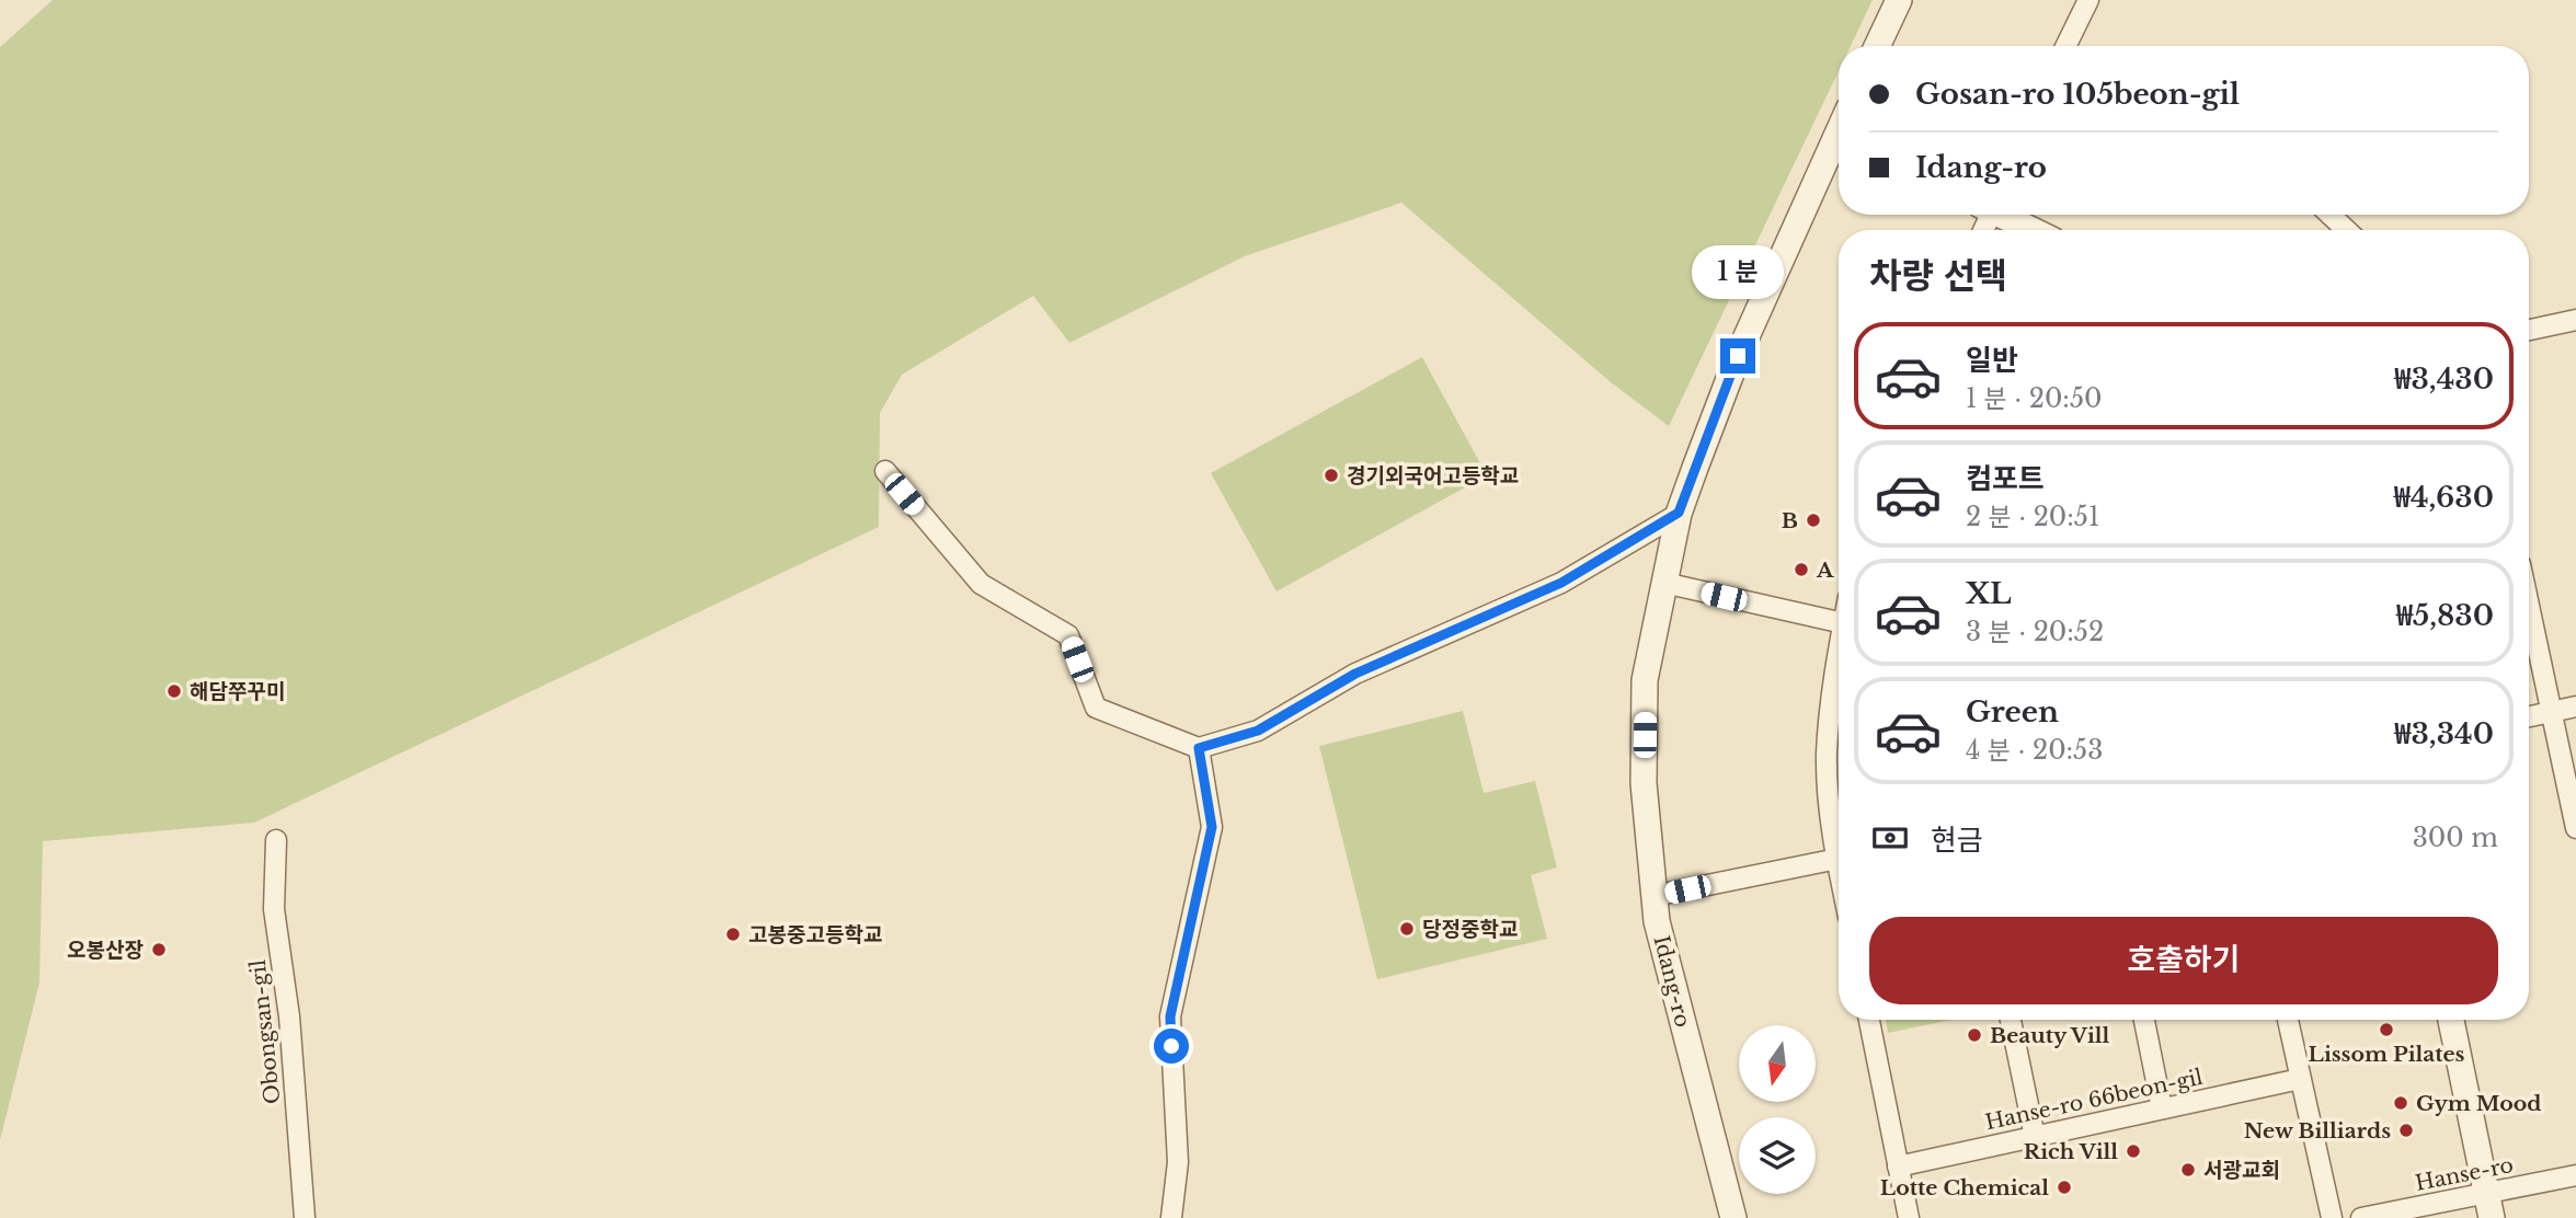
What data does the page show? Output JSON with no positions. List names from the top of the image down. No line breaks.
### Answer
{"streets":{"street":["Idang-ro","Obongsan-gil","Hanse-ro 66beon-gil","Hanse-ro"]},"places":["경기외국어고등학교","B","A","해담쭈꾸미","당정중학교","고봉중고등학교","오봉산장","Lissom Pilates","Beauty Vill","Gym Mood","New Billiards","Rich Vill","서광교회","Lotte Chemical"],"north":"bottom","page":{"banner":["Gosan-ro 105beon-gil","Idang-ro"],"heading":"차량 선택","bubble":"1 분","list":[{"name":"일반","note":"1 분 · 20:50","value":"₩3,430"},{"name":"컴포트","note":"2 분 · 20:51","value":"₩4,630"},{"name":"XL","note":"3 분 · 20:52","value":"₩5,830"},{"name":"Green","note":"4 분 · 20:53","value":"₩3,340"}],"pay":["현금","300 m"],"buttons":"호출하기"}}
